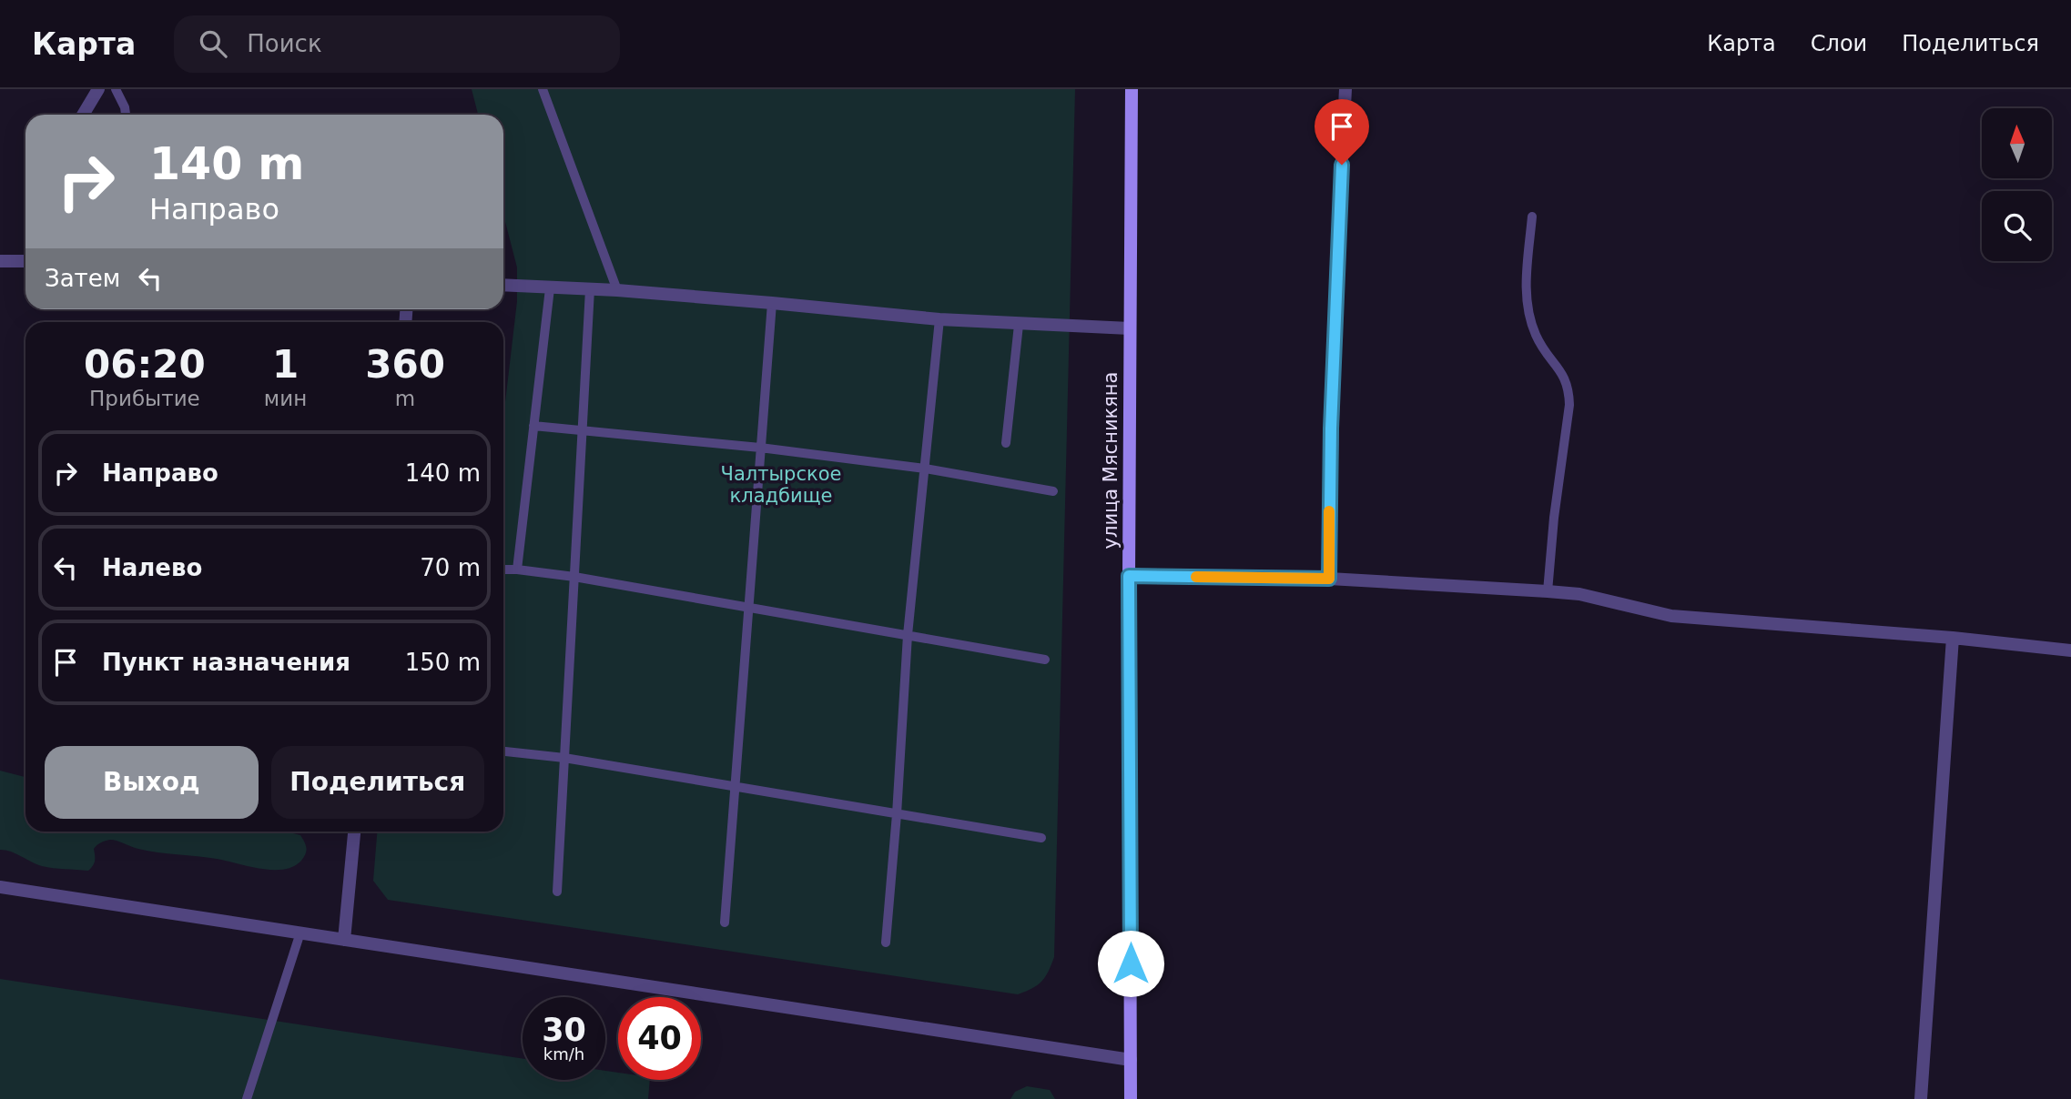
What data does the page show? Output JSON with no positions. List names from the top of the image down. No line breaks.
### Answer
{"streets":{"street":["улица Мясникяна"]},"parks":["Чалтырское кладбище"],"north":"top","page":{"header":"Карта","search":"Поиск","nav":["Карта","Слои","Поделиться"],"turn":["140 m","Направо"],"then":"Затем","eta":["06:20","Прибытие","1","мин","360","m"],"list":[{"name":"Направо","value":"140 m"},{"name":"Налево","value":"70 m"},{"name":"Пункт назначения","value":"150 m"}],"buttons":["Выход","Поделиться"],"speed":"30 km/h","limit":"40"}}
